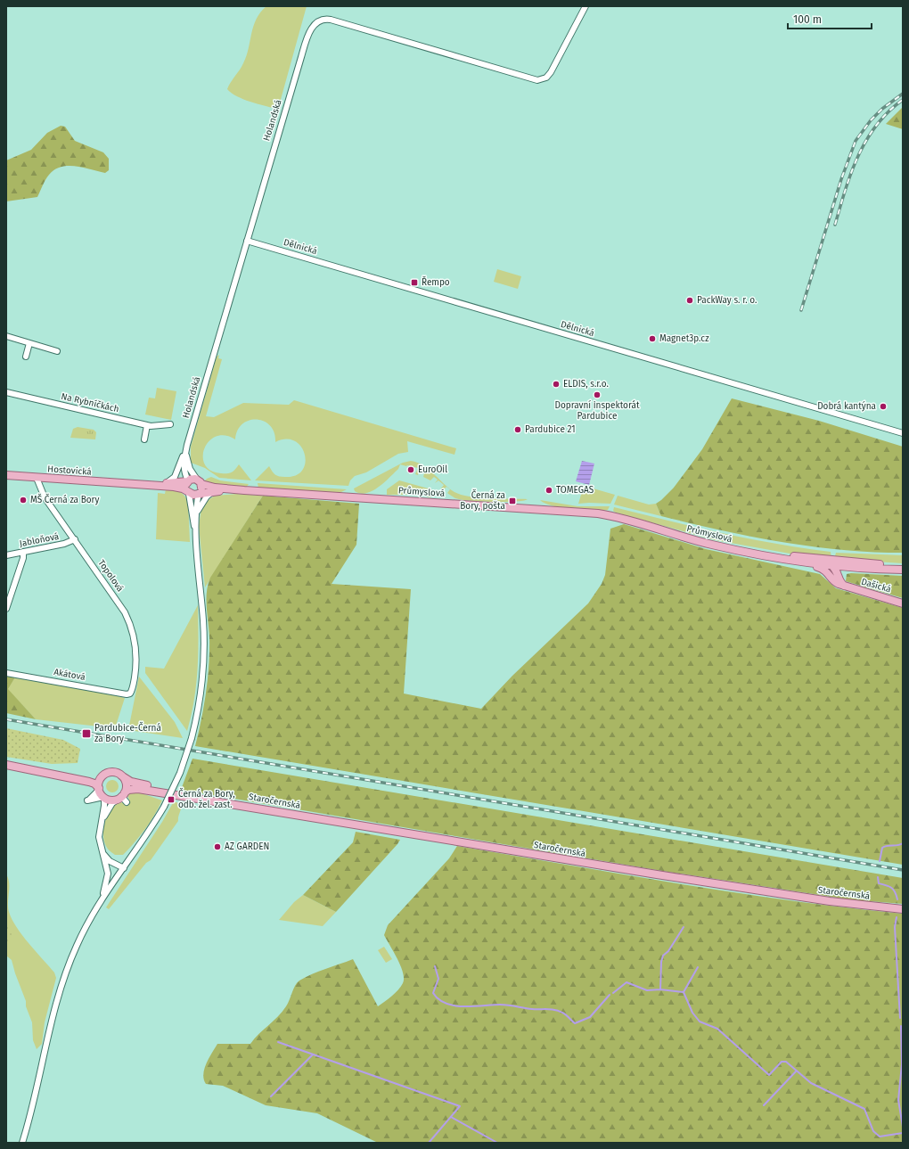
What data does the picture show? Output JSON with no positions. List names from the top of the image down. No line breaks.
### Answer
{"streets":{"main road":["Hostovická","Průmyslová","Dašická","Staročernská"],"street":["Holandská","Dělnická","Na Rybníčkách","Jabloňová","Topolová","Akátová"]},"crossings":[["Holandská","Dělnická"],["Holandská","Hostovická"],["Holandská","Průmyslová"],["Hostovická","Průmyslová"],["Hostovická","Topolová"],["Průmyslová","Dašická"],["Jabloňová","Topolová"],["Topolová","Akátová"]],"places":{"transit":["Řempo","Černá za Bory, pošta","Pardubice-Černá za Bory","Černá za Bory, odb. žel. zast."],"other":["PackWay s. r. o.","Magnet3p.cz","ELDIS, s.r.o.","Dopravní inspektorát Pardubice","Dobrá kantýna","Pardubice 21","EuroOil","TOMEGAS","MŠ Černá za Bory","AZ GARDEN"]},"scale_bar":"100 m"}
